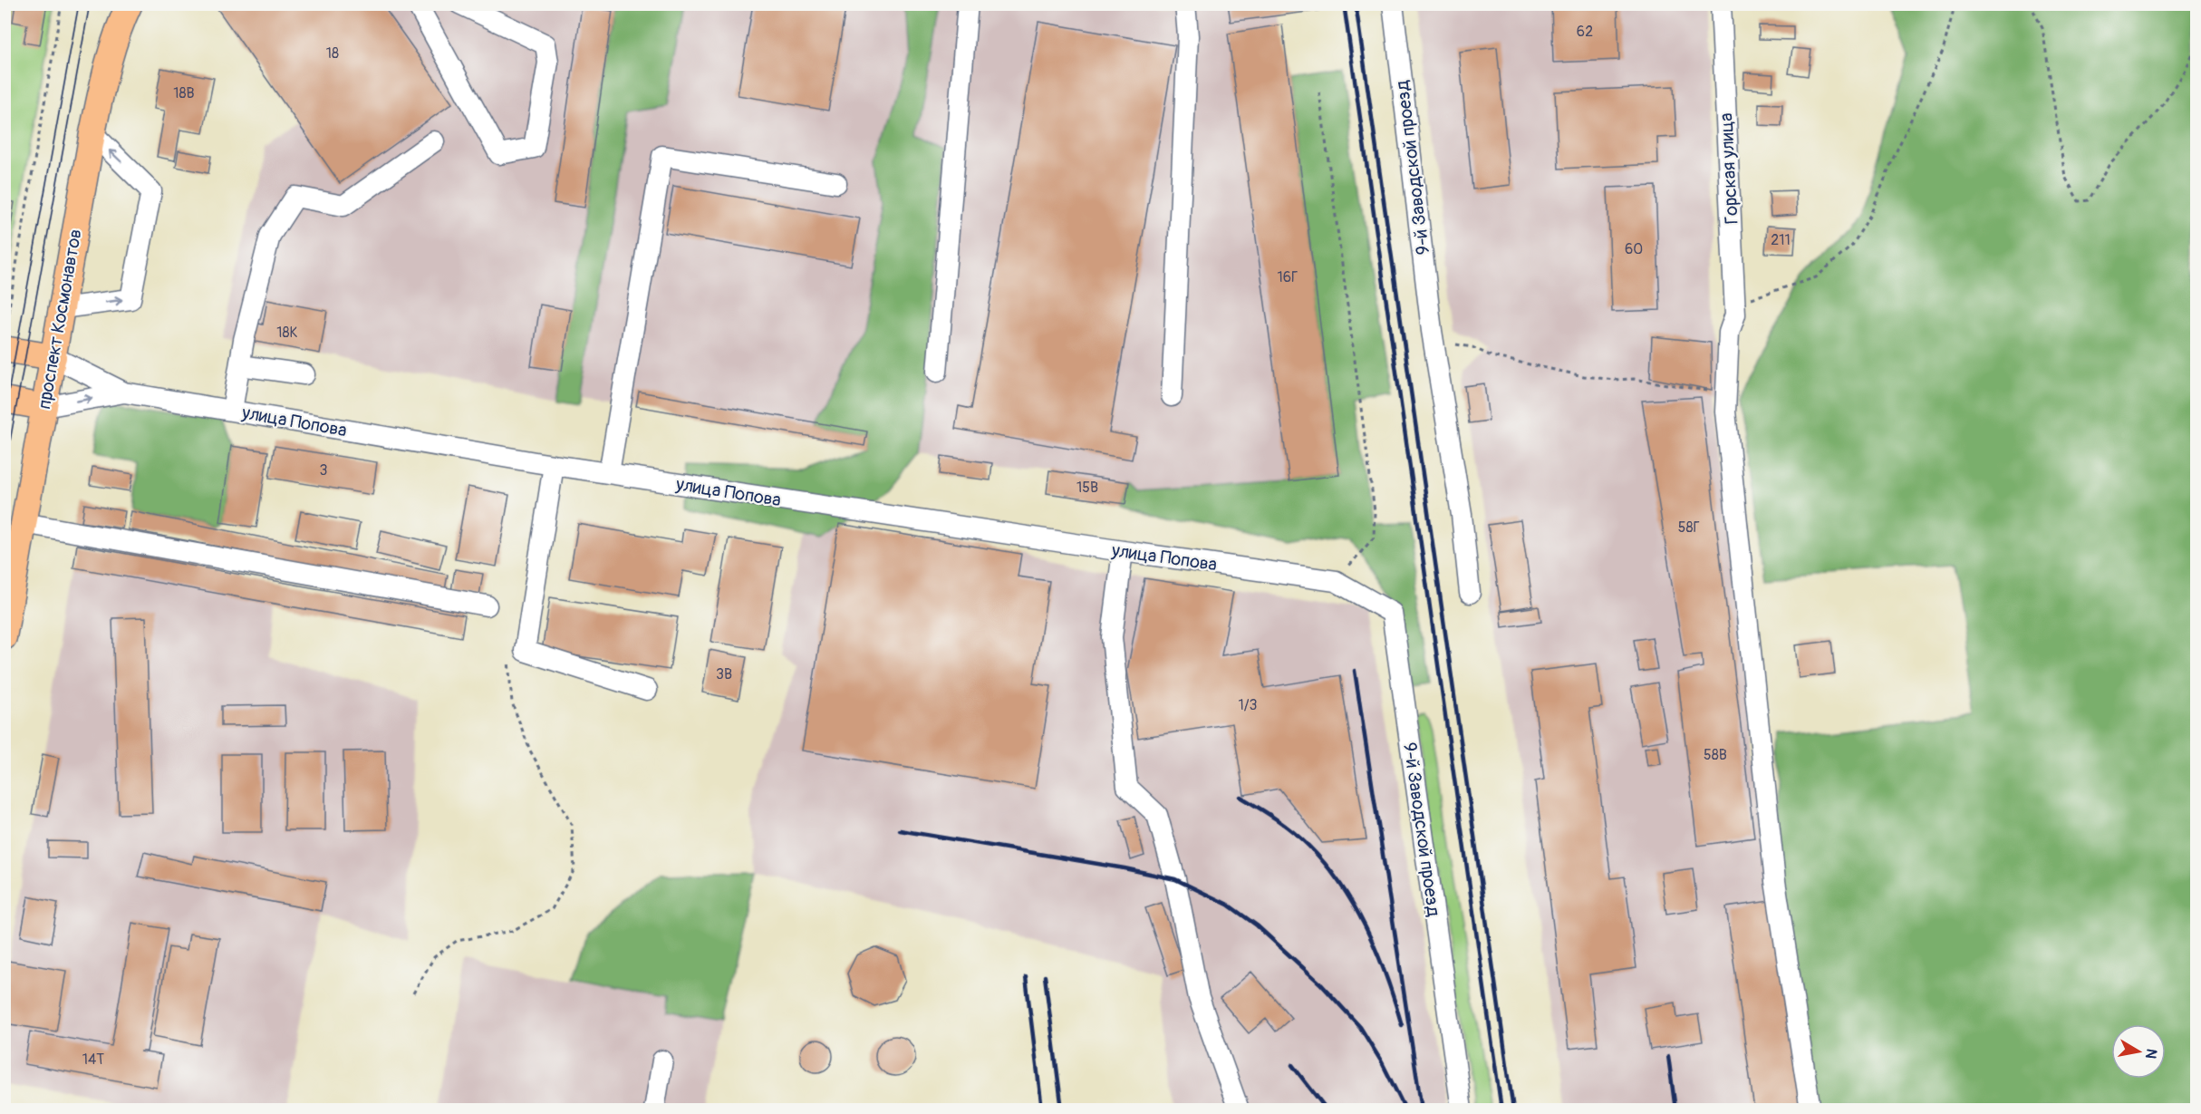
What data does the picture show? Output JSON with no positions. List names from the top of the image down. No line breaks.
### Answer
{"streets":{"main road":["проспект Космонавтов","улица Попова"],"street":["9-й Заводской проезд","Горская улица"]},"crossings":[["9-й Заводской проезд","улица Попова"],["проспект Космонавтов","улица Попова"]],"house_numbers":["62","18","18В","211","60","16Г","18К","3","15В","58Г","3В","1/3","58В","14Т"],"north":"right"}
